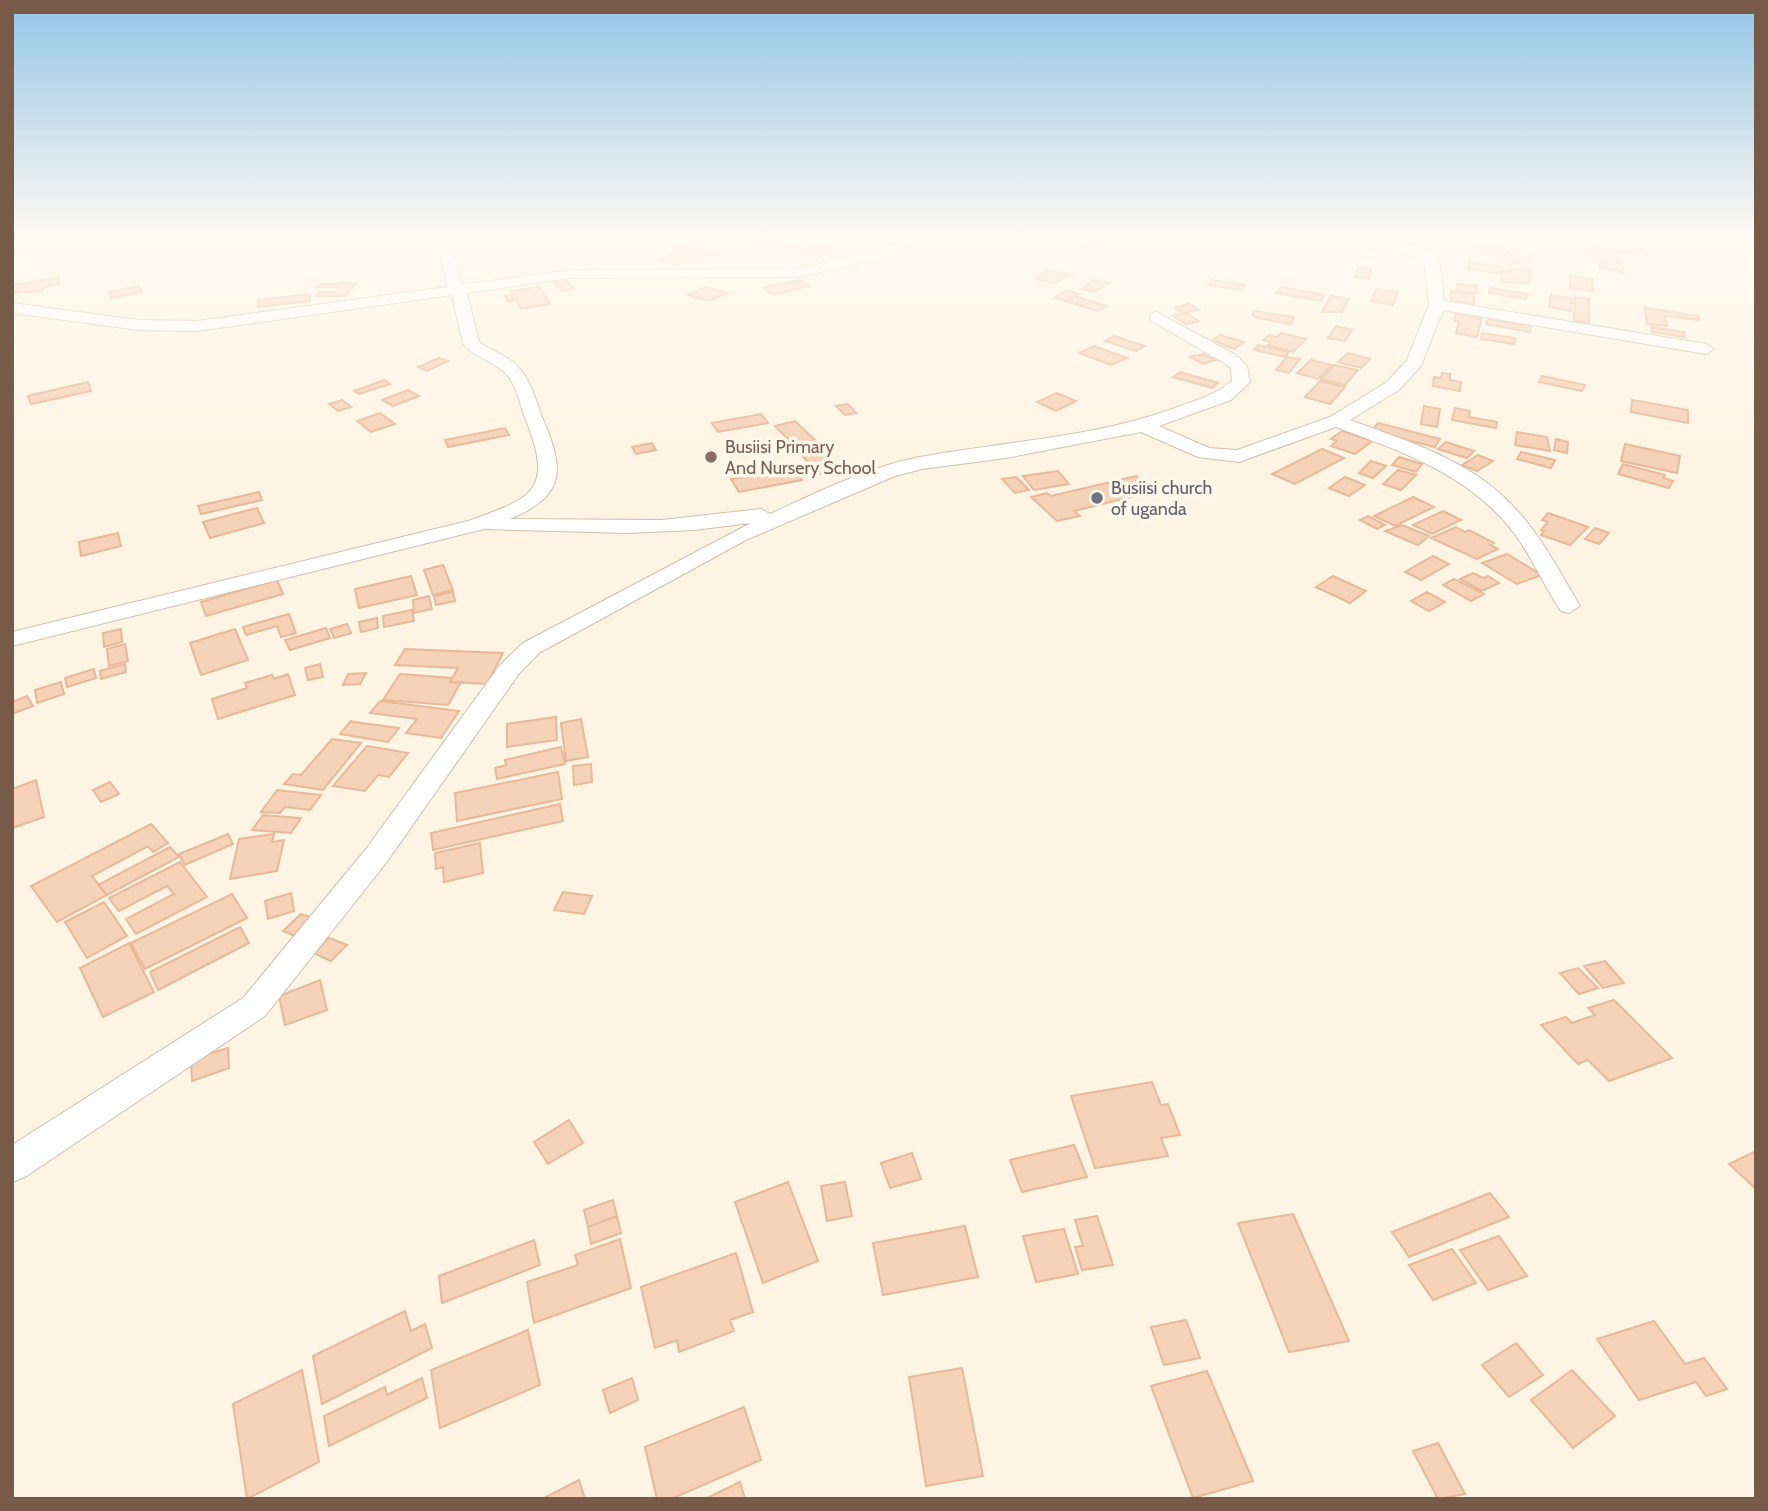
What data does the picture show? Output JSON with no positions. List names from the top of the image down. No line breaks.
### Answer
{"places":["Busiisi Primary And Nursery School","Busiisi church of uganda"]}
